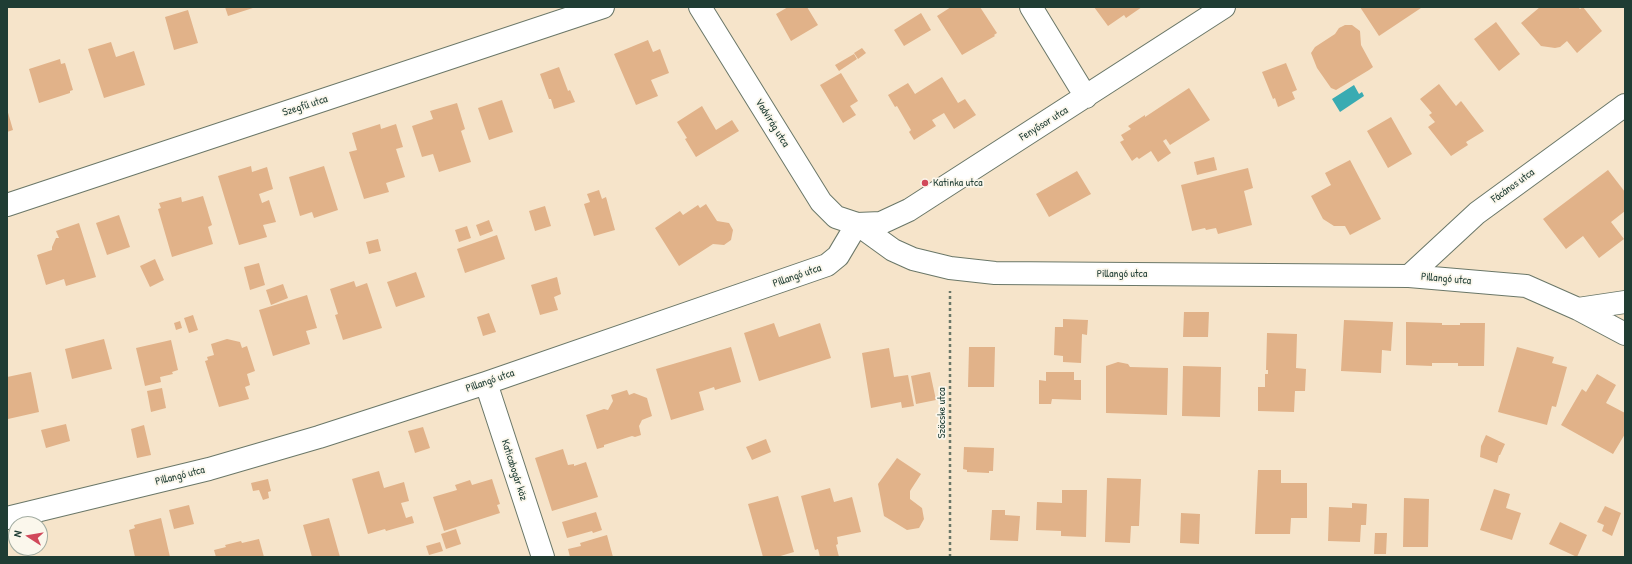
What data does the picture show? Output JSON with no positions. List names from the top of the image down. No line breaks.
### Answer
{"streets":{"street":["Szegfű utca","Vadvirág utca","Fenyősor utca","Fácános utca","Pillangó utca","Katicabogár köz"],"path":["Szöcske utca"]},"crossings":[["Vadvirág utca","Fenyősor utca"],["Vadvirág utca","Pillangó utca"],["Fenyősor utca","Pillangó utca"],["Fácános utca","Pillangó utca"],["Pillangó utca","Szöcske utca"],["Pillangó utca","Katicabogár köz"]],"places":["Katinka utca"],"north":"left"}
